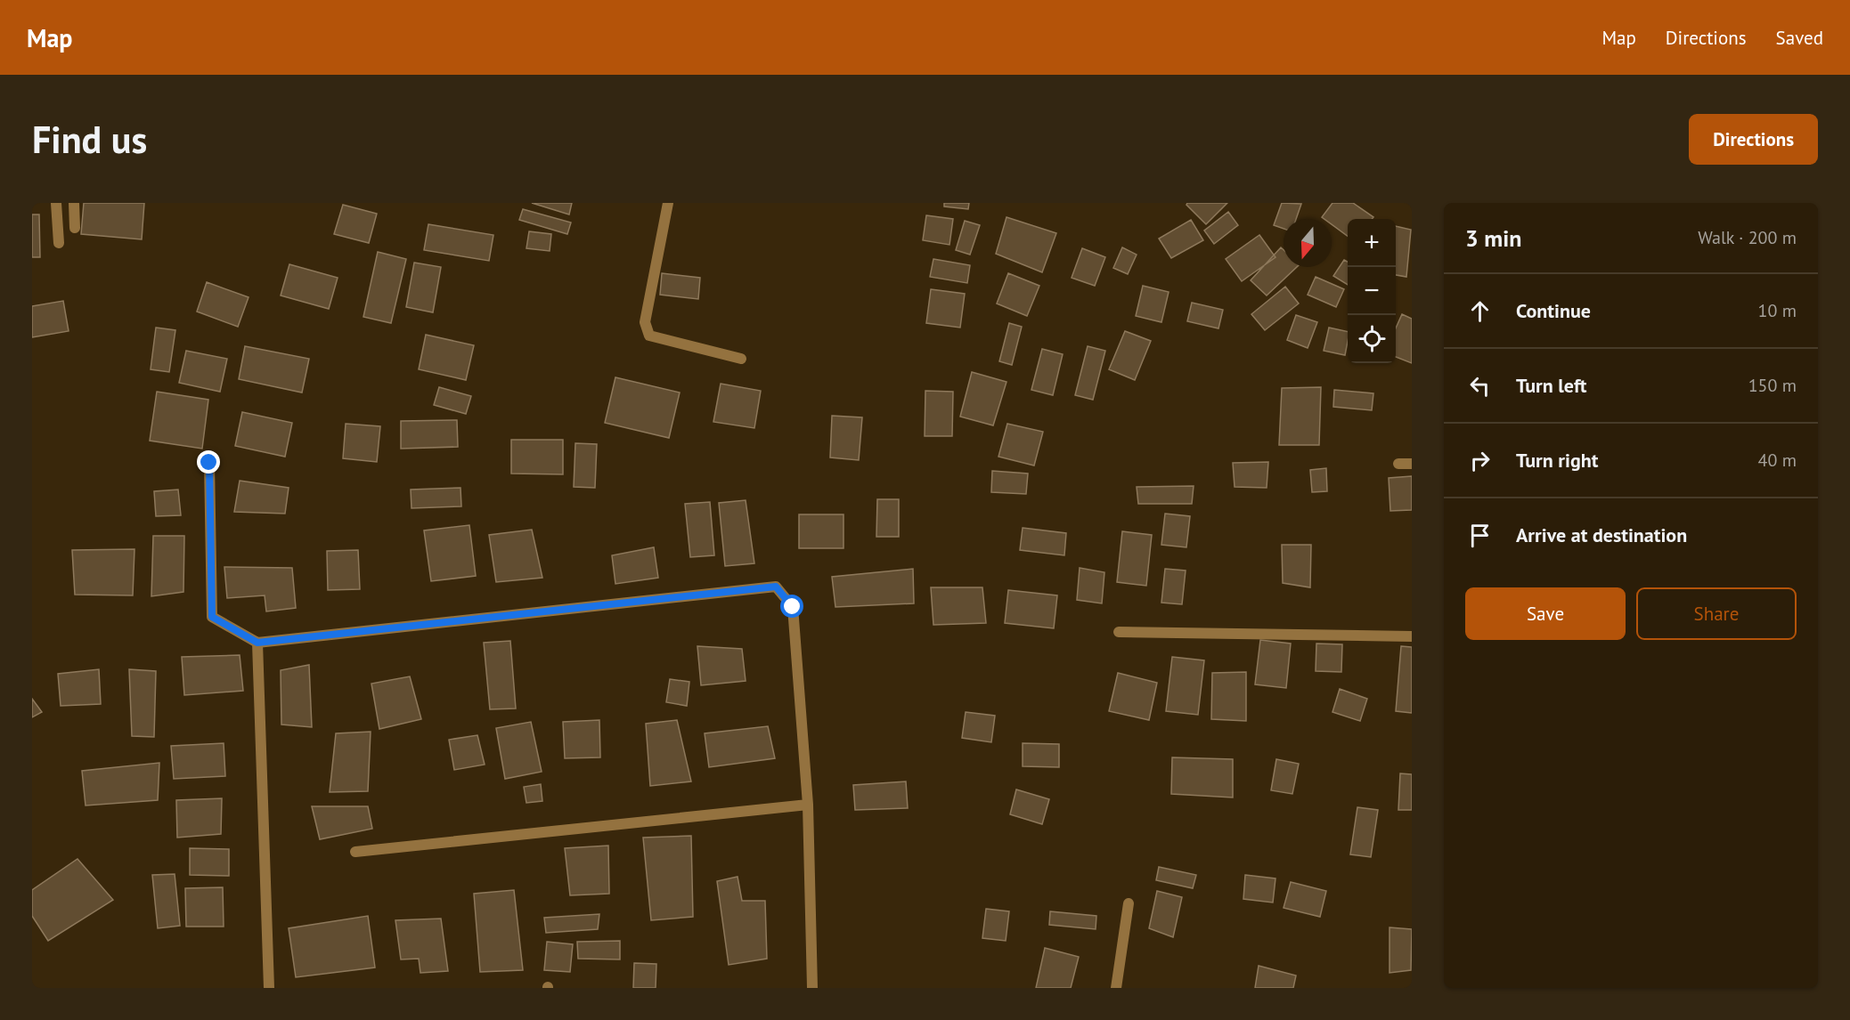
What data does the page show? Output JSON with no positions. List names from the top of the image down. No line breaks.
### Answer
{"north":"bottom","page":{"header":"Map","nav":["Map","Directions","Saved"],"buttons":["Directions",["Save","Share"]],"title":"Find us","heading":["3 min","Walk · 200 m"],"map_buttons":["+","−"],"list":[["Continue","10 m"],["Turn left","150 m"],["Turn right","40 m"],"Arrive at destination"]}}
